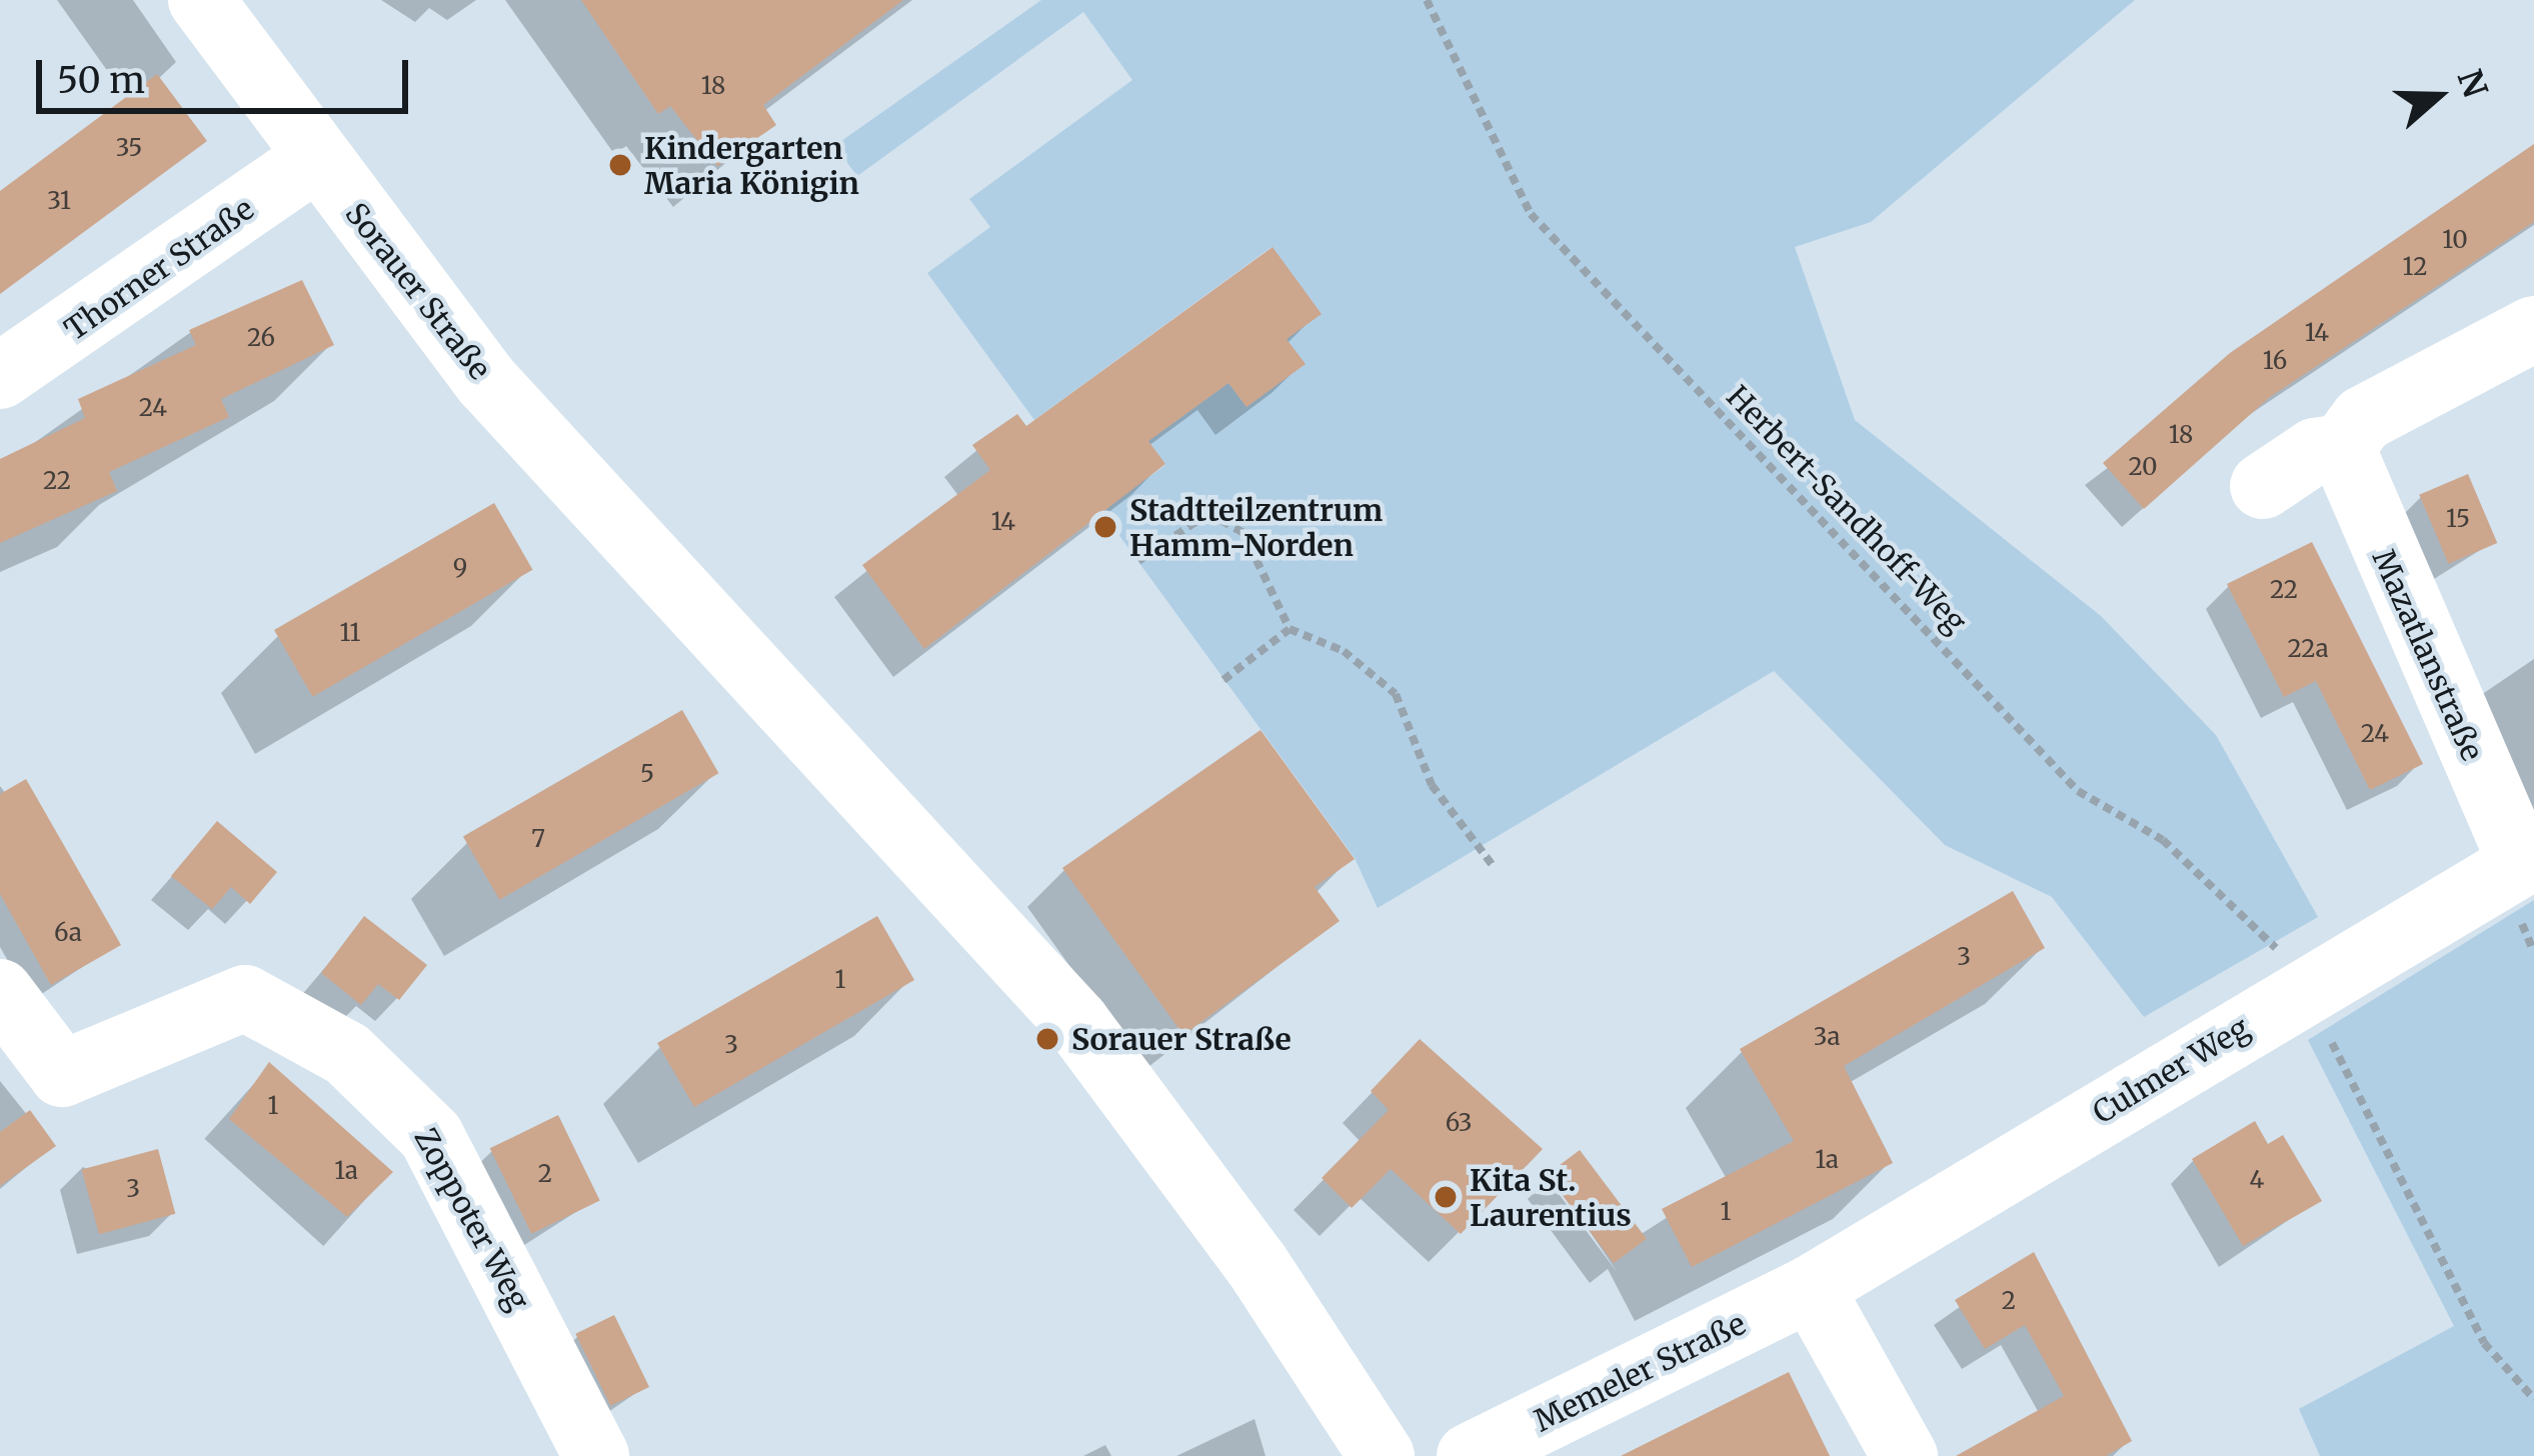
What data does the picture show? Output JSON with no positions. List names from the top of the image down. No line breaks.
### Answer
{"streets":{"street":["Thorner Straße","Sorauer Straße","Mazatlanstraße","Culmer Weg","Zoppoter Weg","Memeler Straße"],"path":["Herbert-Sandhoff-Weg"]},"crossings":[["Thorner Straße","Sorauer Straße"],["Herbert-Sandhoff-Weg","Culmer Weg"],["Mazatlanstraße","Culmer Weg"],["Culmer Weg","Memeler Straße"]],"places":["Kindergarten Maria Königin","Stadtteilzentrum Hamm-Norden","Sorauer Straße","Kita St. Laurentius"],"house_numbers":["18","35","31","10","12","14","26","16","24","18","20","22","15","14","9","22","11","22a","24","5","7","6a","3","1","3a","3","1","63","1a","1a","2","4","3","1","2"],"scale_bar":"50 m","north":"right"}
